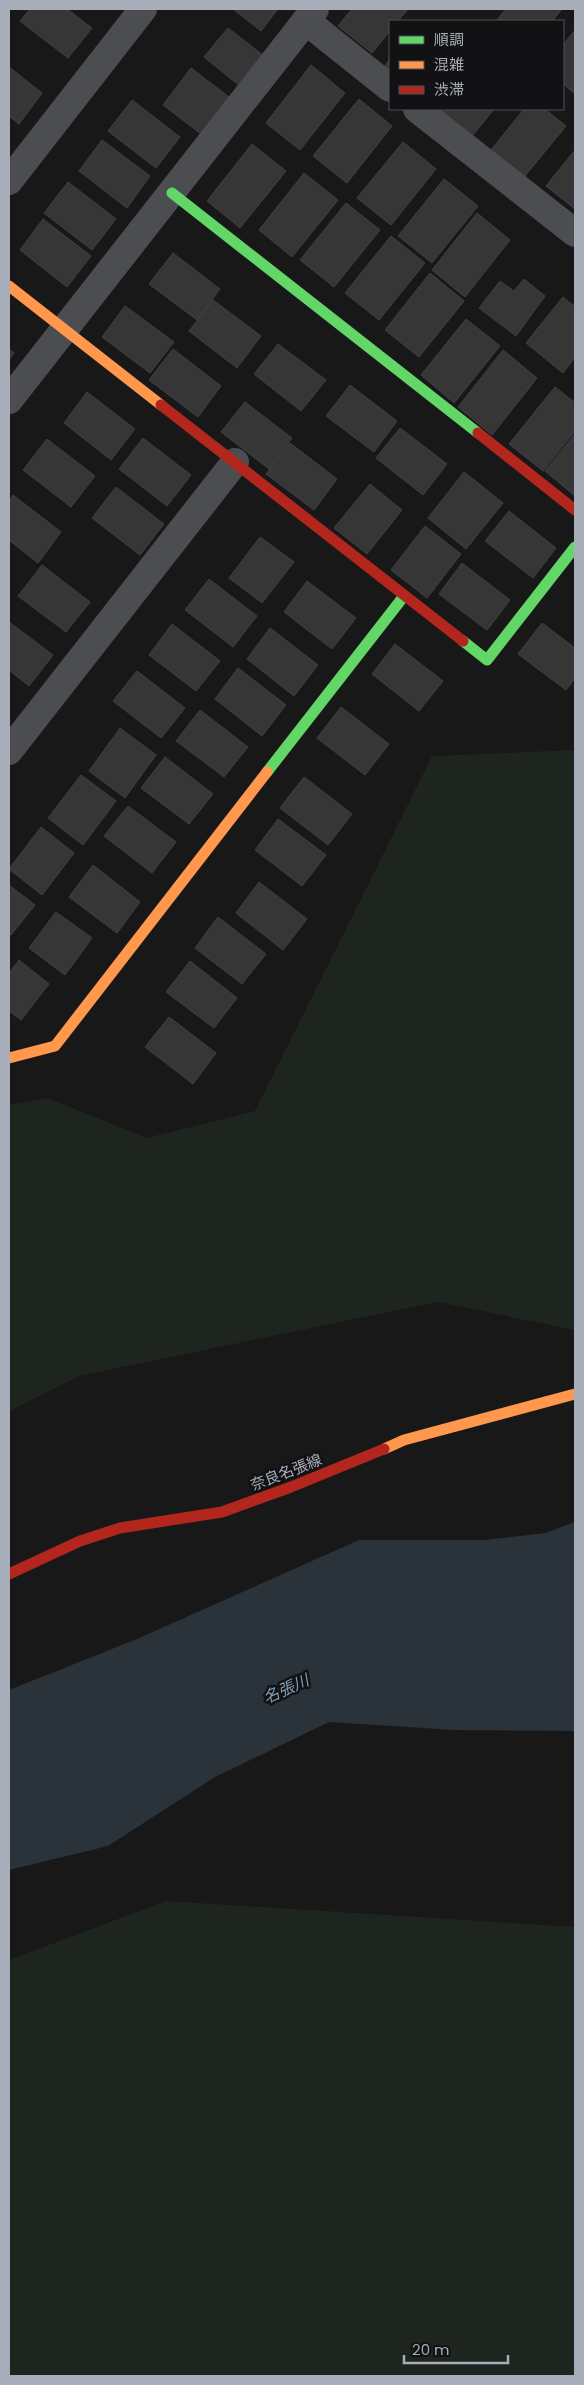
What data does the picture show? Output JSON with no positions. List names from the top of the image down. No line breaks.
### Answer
{"streets":{"street":["奈良名張線"]},"water":["名張川"],"legend":["順調","混雑","渋滞"],"scale_bar":"20 m"}
